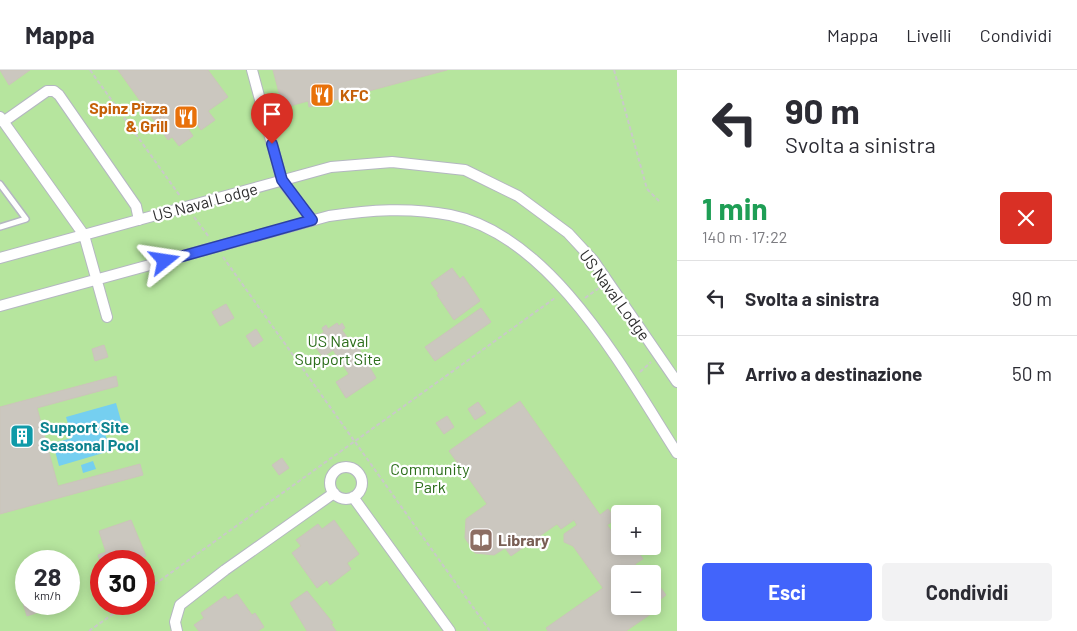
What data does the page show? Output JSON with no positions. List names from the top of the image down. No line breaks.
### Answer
{"streets":{"street":["US Naval Lodge"]},"parks":["US Naval Support Site","Community Park"],"places":{"restaurant":["KFC","Spinz Pizza & Grill"],"building":["Support Site Seasonal Pool"],"library":["Library"]},"page":{"header":"Mappa","nav":["Mappa","Livelli","Condividi"],"turn":["90 m","Svolta a sinistra"],"heading":["1 min","140 m · 17:22"],"list":[{"name":"Svolta a sinistra","value":"90 m"},{"name":"Arrivo a destinazione","value":"50 m"}],"map_buttons":["+","−"],"speed":"28 km/h","limit":"30","buttons":["Esci","Condividi"]}}
